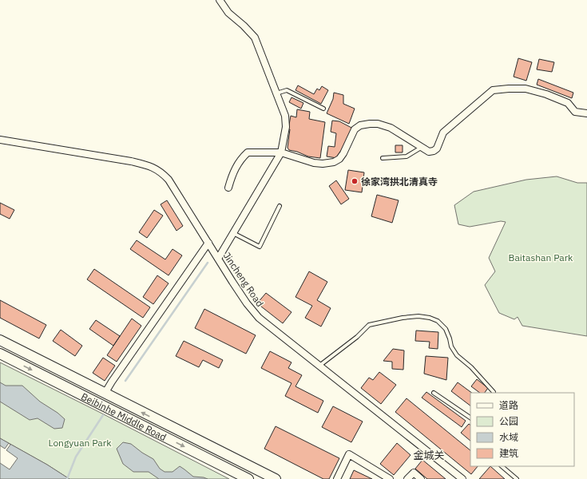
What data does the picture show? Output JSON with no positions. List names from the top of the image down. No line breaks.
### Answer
{"streets":{"main road":["Beibinhe Middle Road"],"street":["Jincheng Road"]},"districts":["金城关"],"parks":["Baitashan Park","Longyuan Park"],"places":["徐家湾拱北清真寺"],"legend":["道路","公园","水域","建筑"]}
